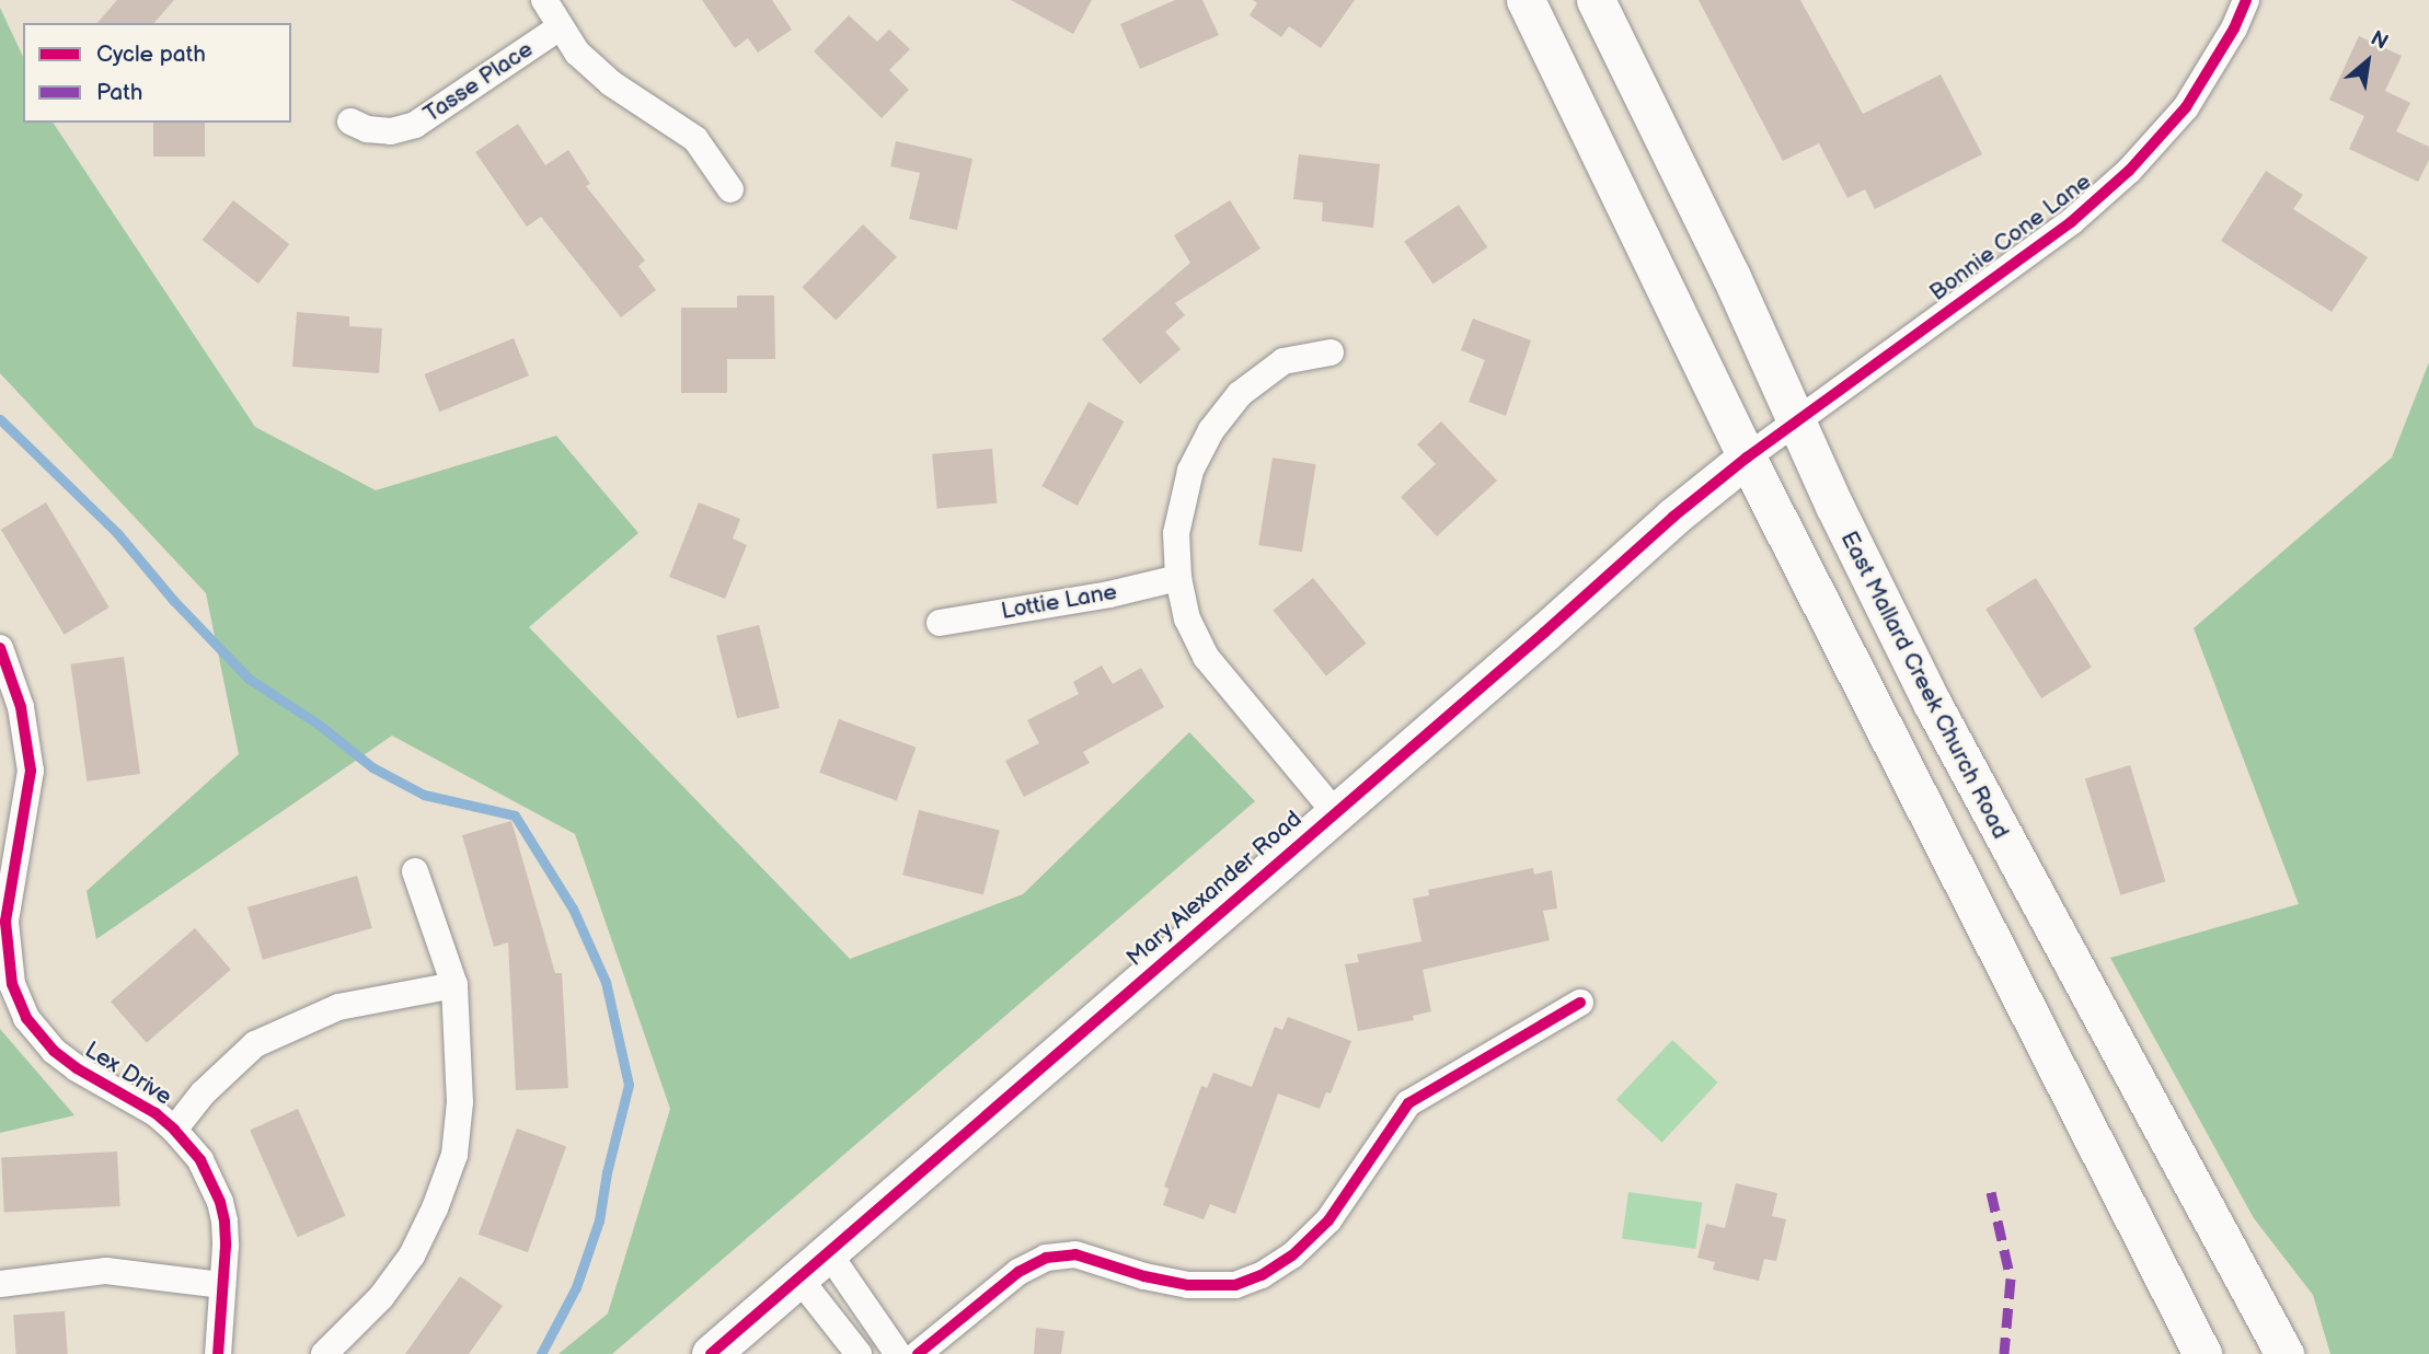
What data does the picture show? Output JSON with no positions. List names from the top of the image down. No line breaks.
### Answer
{"streets":{"main road":["East Mallard Creek Church Road","Mary Alexander Road"],"street":["Tasse Place","Bonnie Cone Lane","Lottie Lane","Lex Drive"]},"crossings":[["Bonnie Cone Lane","East Mallard Creek Church Road"],["Bonnie Cone Lane","Mary Alexander Road"]],"legend":["Cycle path","Path"],"north":"top right"}
